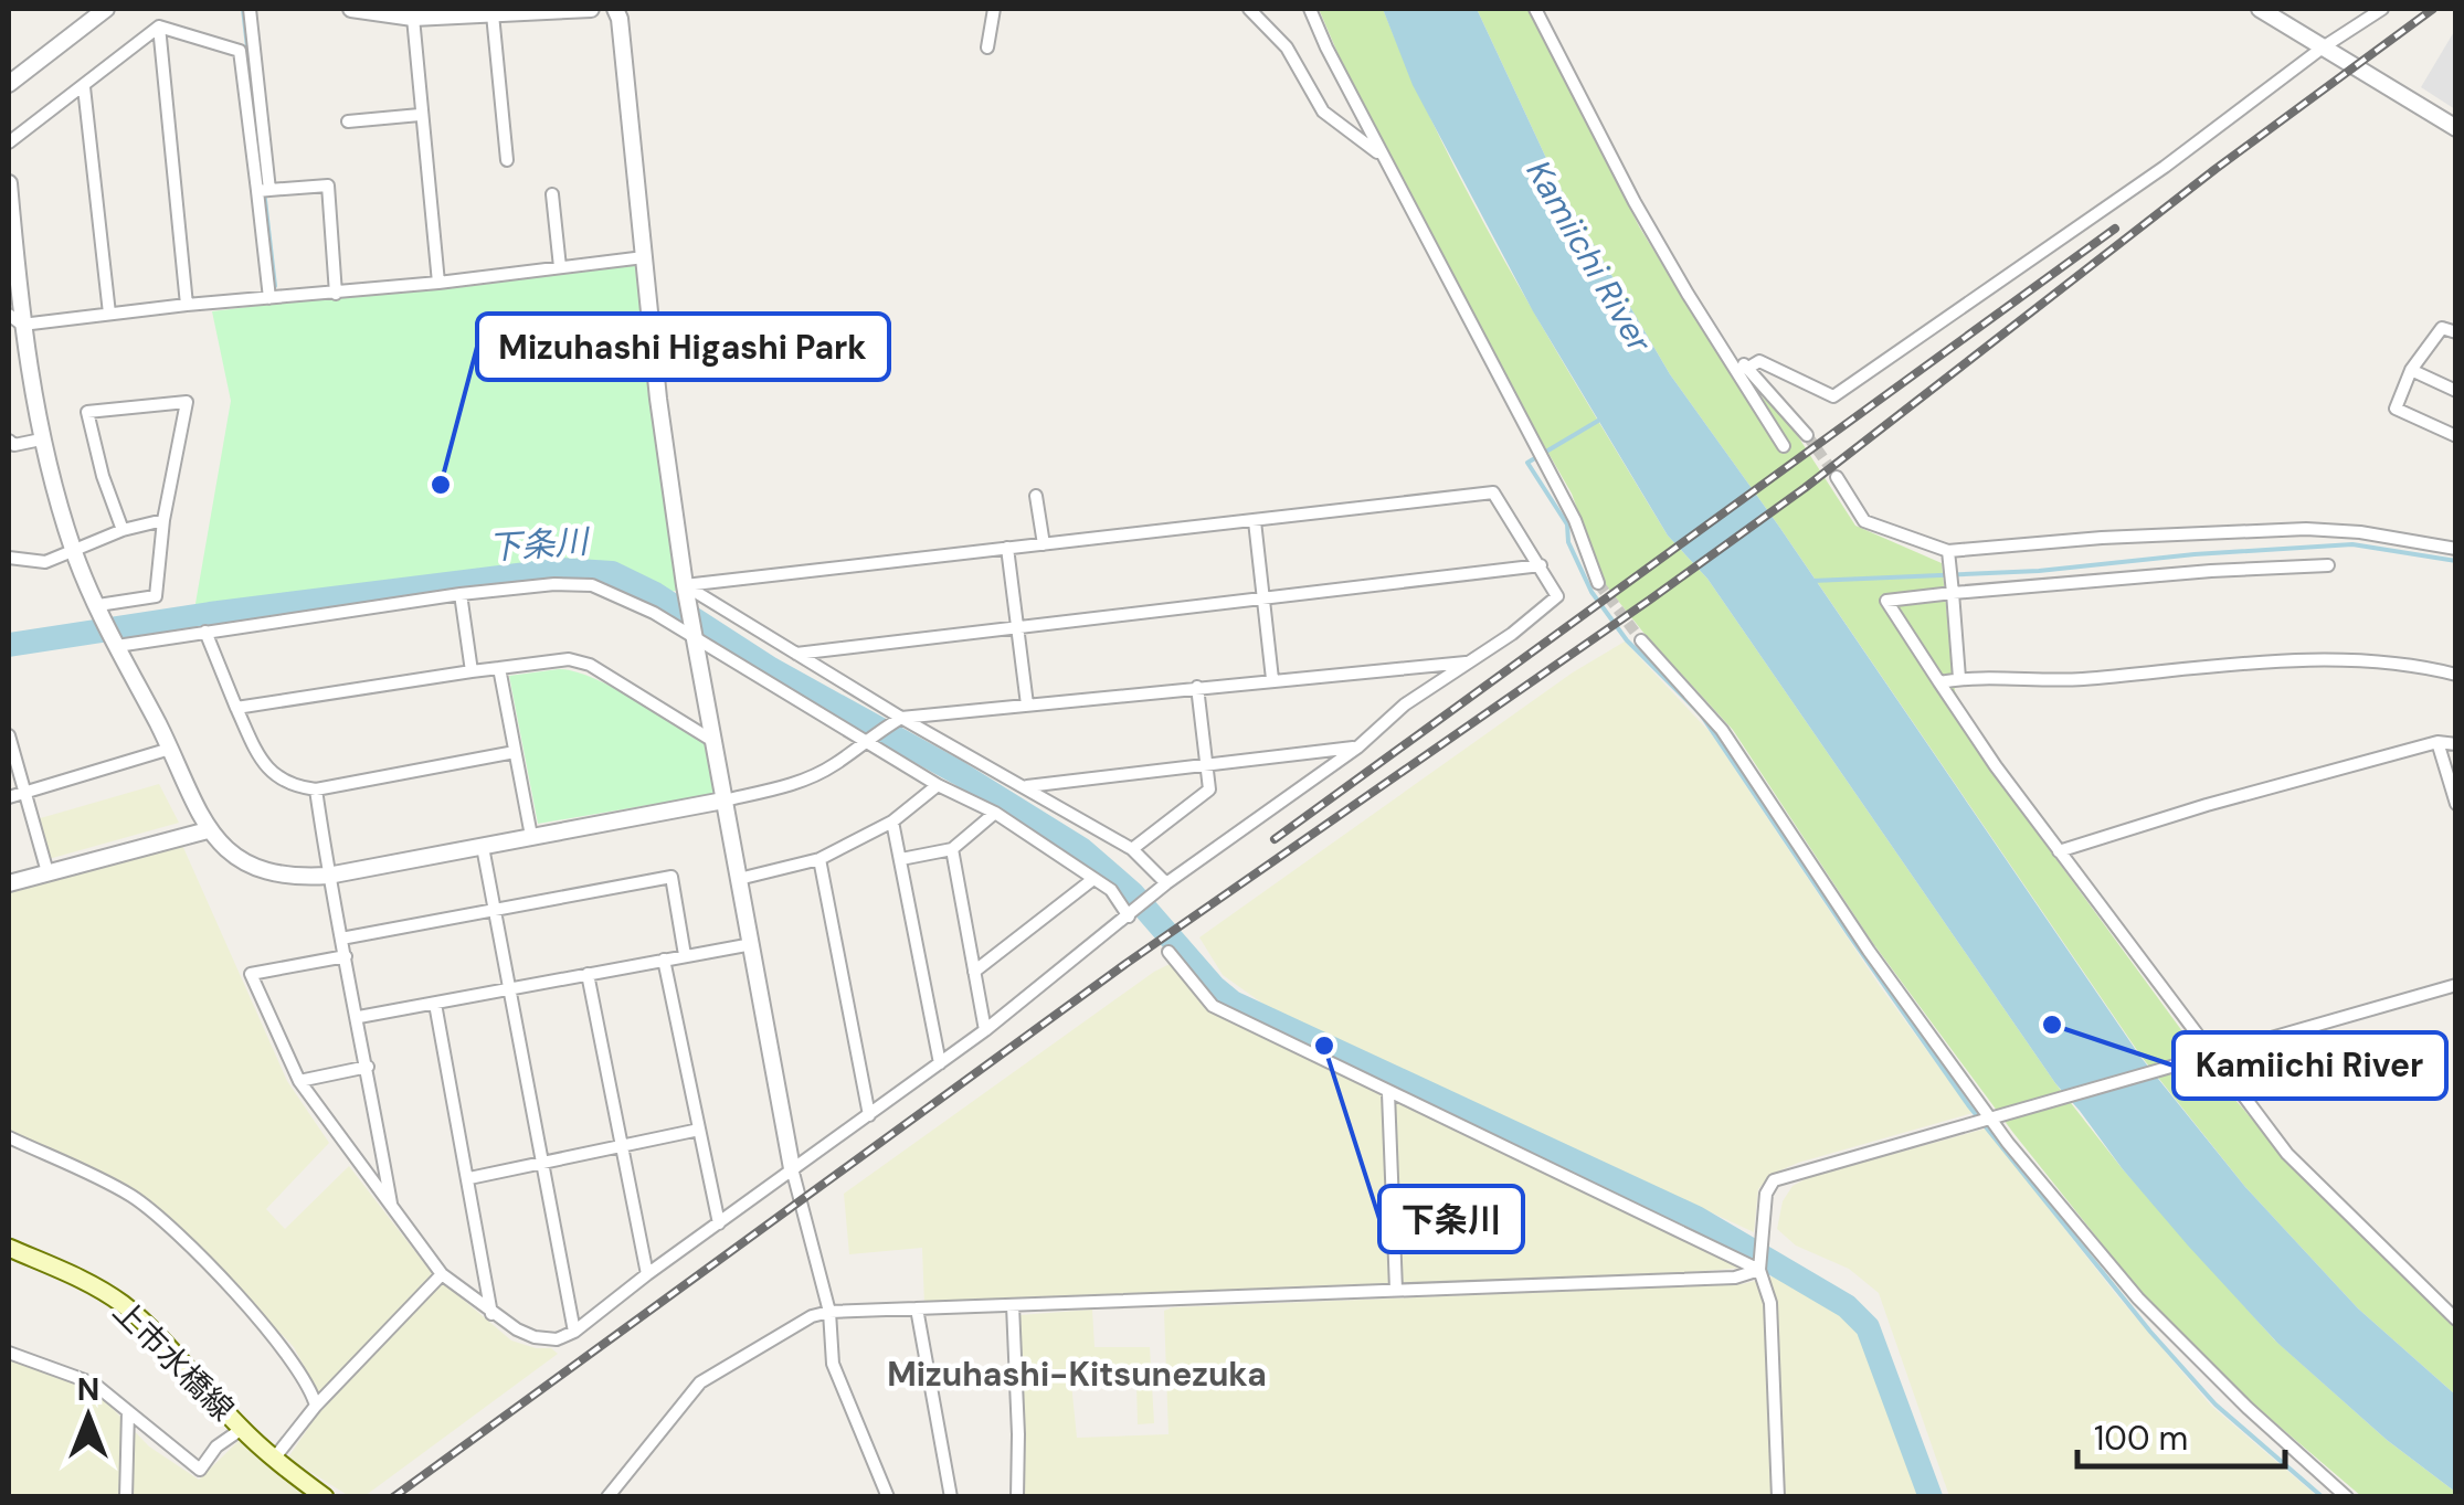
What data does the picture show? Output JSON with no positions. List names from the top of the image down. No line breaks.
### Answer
{"streets":{"main road":["上市水橋線"]},"districts":["Mizuhashi-Kitsunezuka"],"water":["Kamiichi River","下条川"],"places":["Mizuhashi Higashi Park","Kamiichi River","下条川"],"scale_bar":"100 m","north":"top"}
